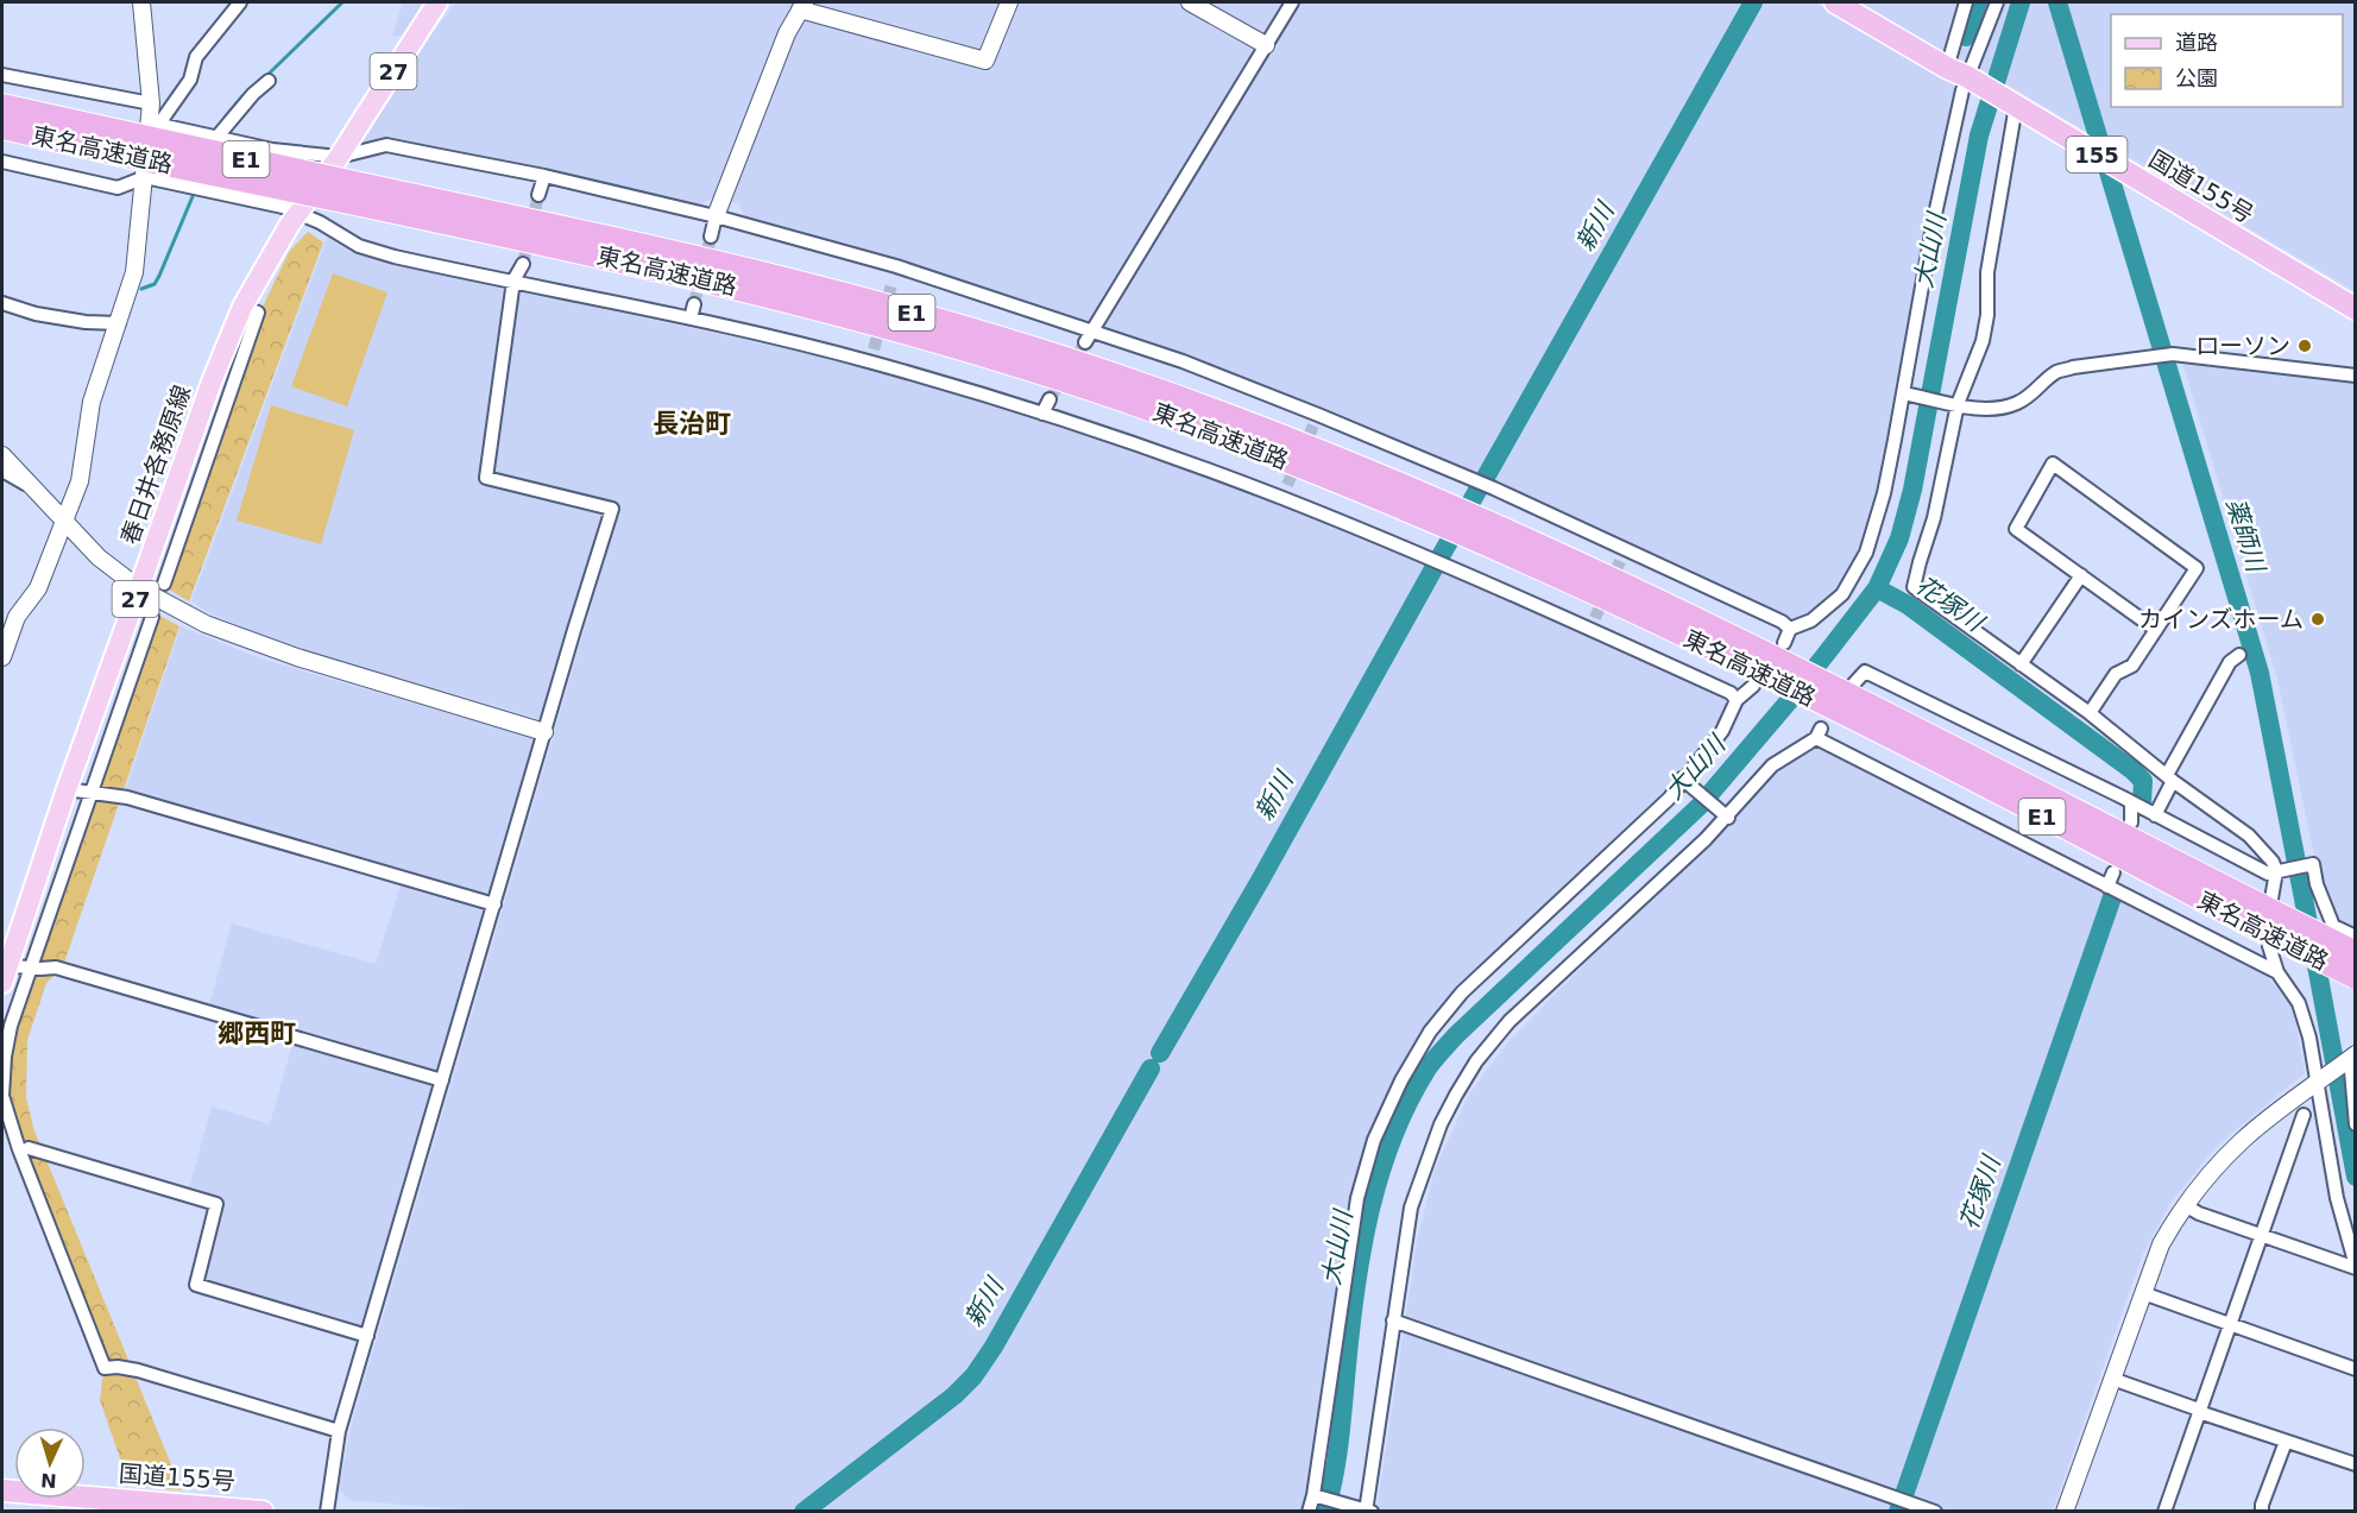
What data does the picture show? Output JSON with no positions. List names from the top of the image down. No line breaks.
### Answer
{"streets":{"highway":["東名高速道路","155","E1","国道155号"],"main road":["27","春日井各務原線"]},"districts":["長治町","郷西町"],"water":["新川","大山川","薬師川","花塚川"],"places":["ローソン","カインズホーム"],"legend":["道路","公園"],"north":"bottom"}
